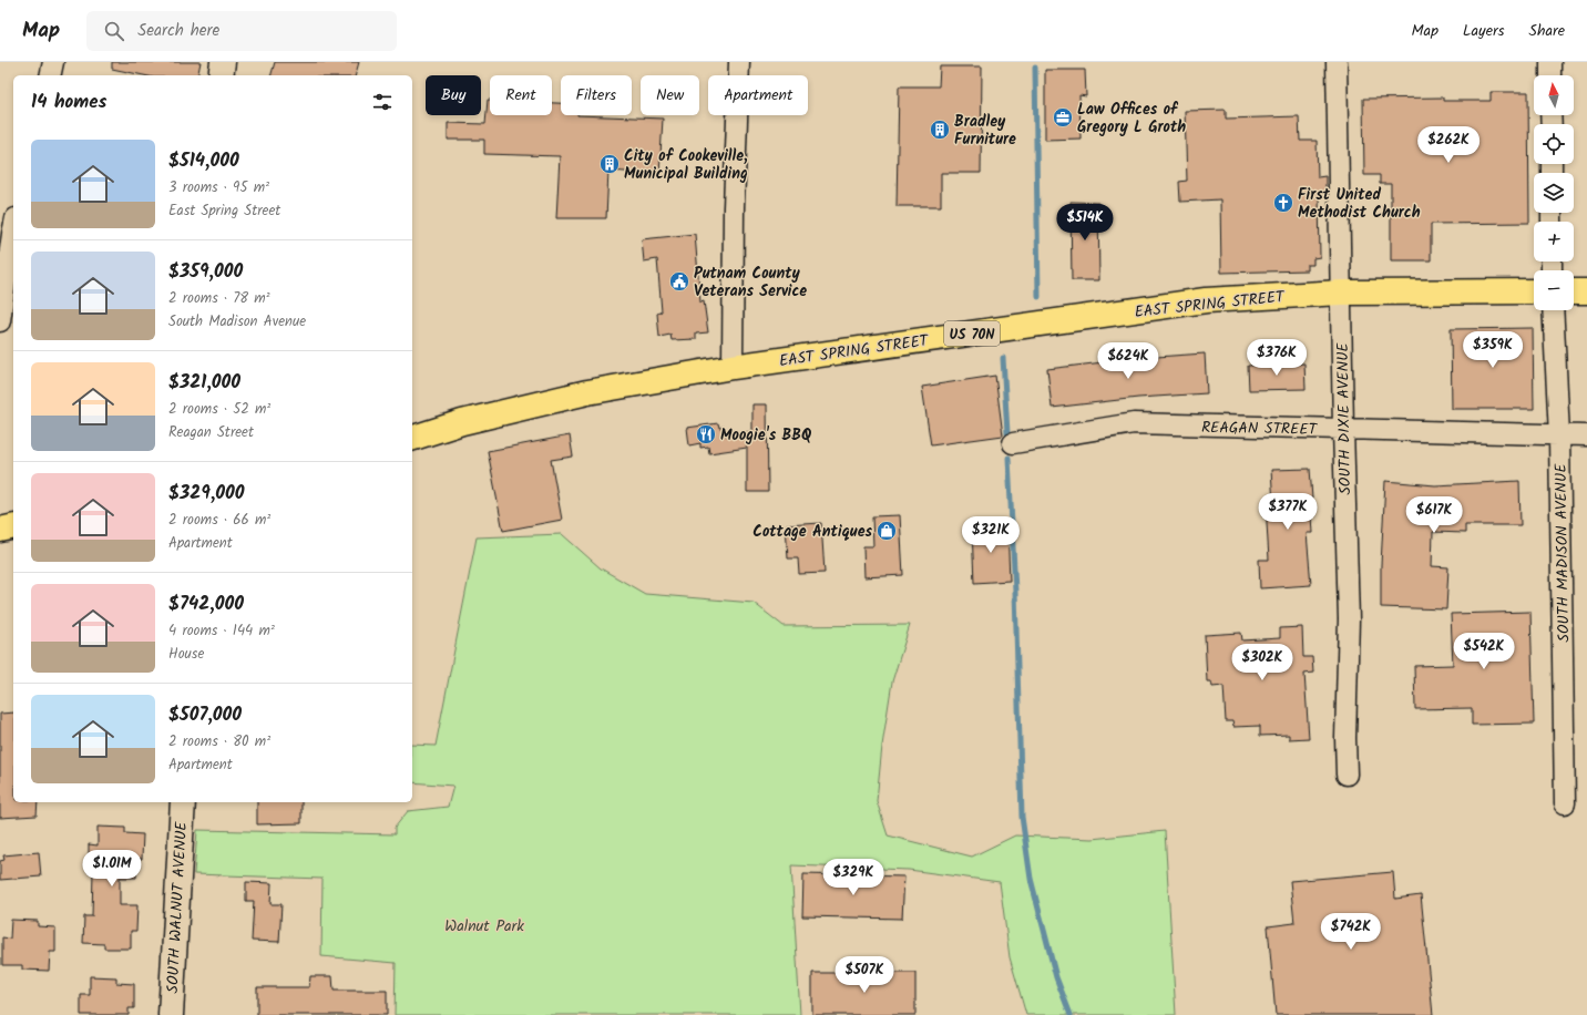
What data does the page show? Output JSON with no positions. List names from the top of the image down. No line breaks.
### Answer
{"streets":{"main road":["EAST SPRING STREET","US 70N"],"street":["SOUTH DIXIE AVENUE","REAGAN STREET","SOUTH MADISON AVENUE","SOUTH WALNUT AVENUE"]},"crossings":[["EAST SPRING STREET","SOUTH DIXIE AVENUE"],["SOUTH DIXIE AVENUE","REAGAN STREET"],["REAGAN STREET","SOUTH MADISON AVENUE"]],"parks":["Walnut Park"],"places":{"office":["Law Offices of Gregory L Groth"],"building":["Bradley Furniture","City of Cookeville, Municipal Building"],"church":["First United Methodist Church"],"public building":["Putnam County Veterans Service"],"restaurant":["Moogie's BBQ"],"shop":["Cottage Antiques"]},"north":"top","page":{"header":"Map","search":"Search here","nav":["Map","Layers","Share"],"map_buttons":["+","−"],"chip":["Buy","Rent","Filters","New","Apartment"],"heading":"14 homes","price":["$262K","$514K","$359K","$376K","$624K","$377K","$617K","$321K","$542K","$302K","$1.01M","$329K","$742K","$507K"],"list":[{"name":"$514,000","note":"3 rooms · 95 m² · East Spring Street"},{"name":"$359,000","note":"2 rooms · 78 m² · South Madison Avenue"},{"name":"$321,000","note":"2 rooms · 52 m² · Reagan Street"},{"name":"$329,000","note":"2 rooms · 66 m² · Apartment"},{"name":"$742,000","note":"4 rooms · 144 m² · House"},{"name":"$507,000","note":"2 rooms · 80 m² · Apartment"}]}}
